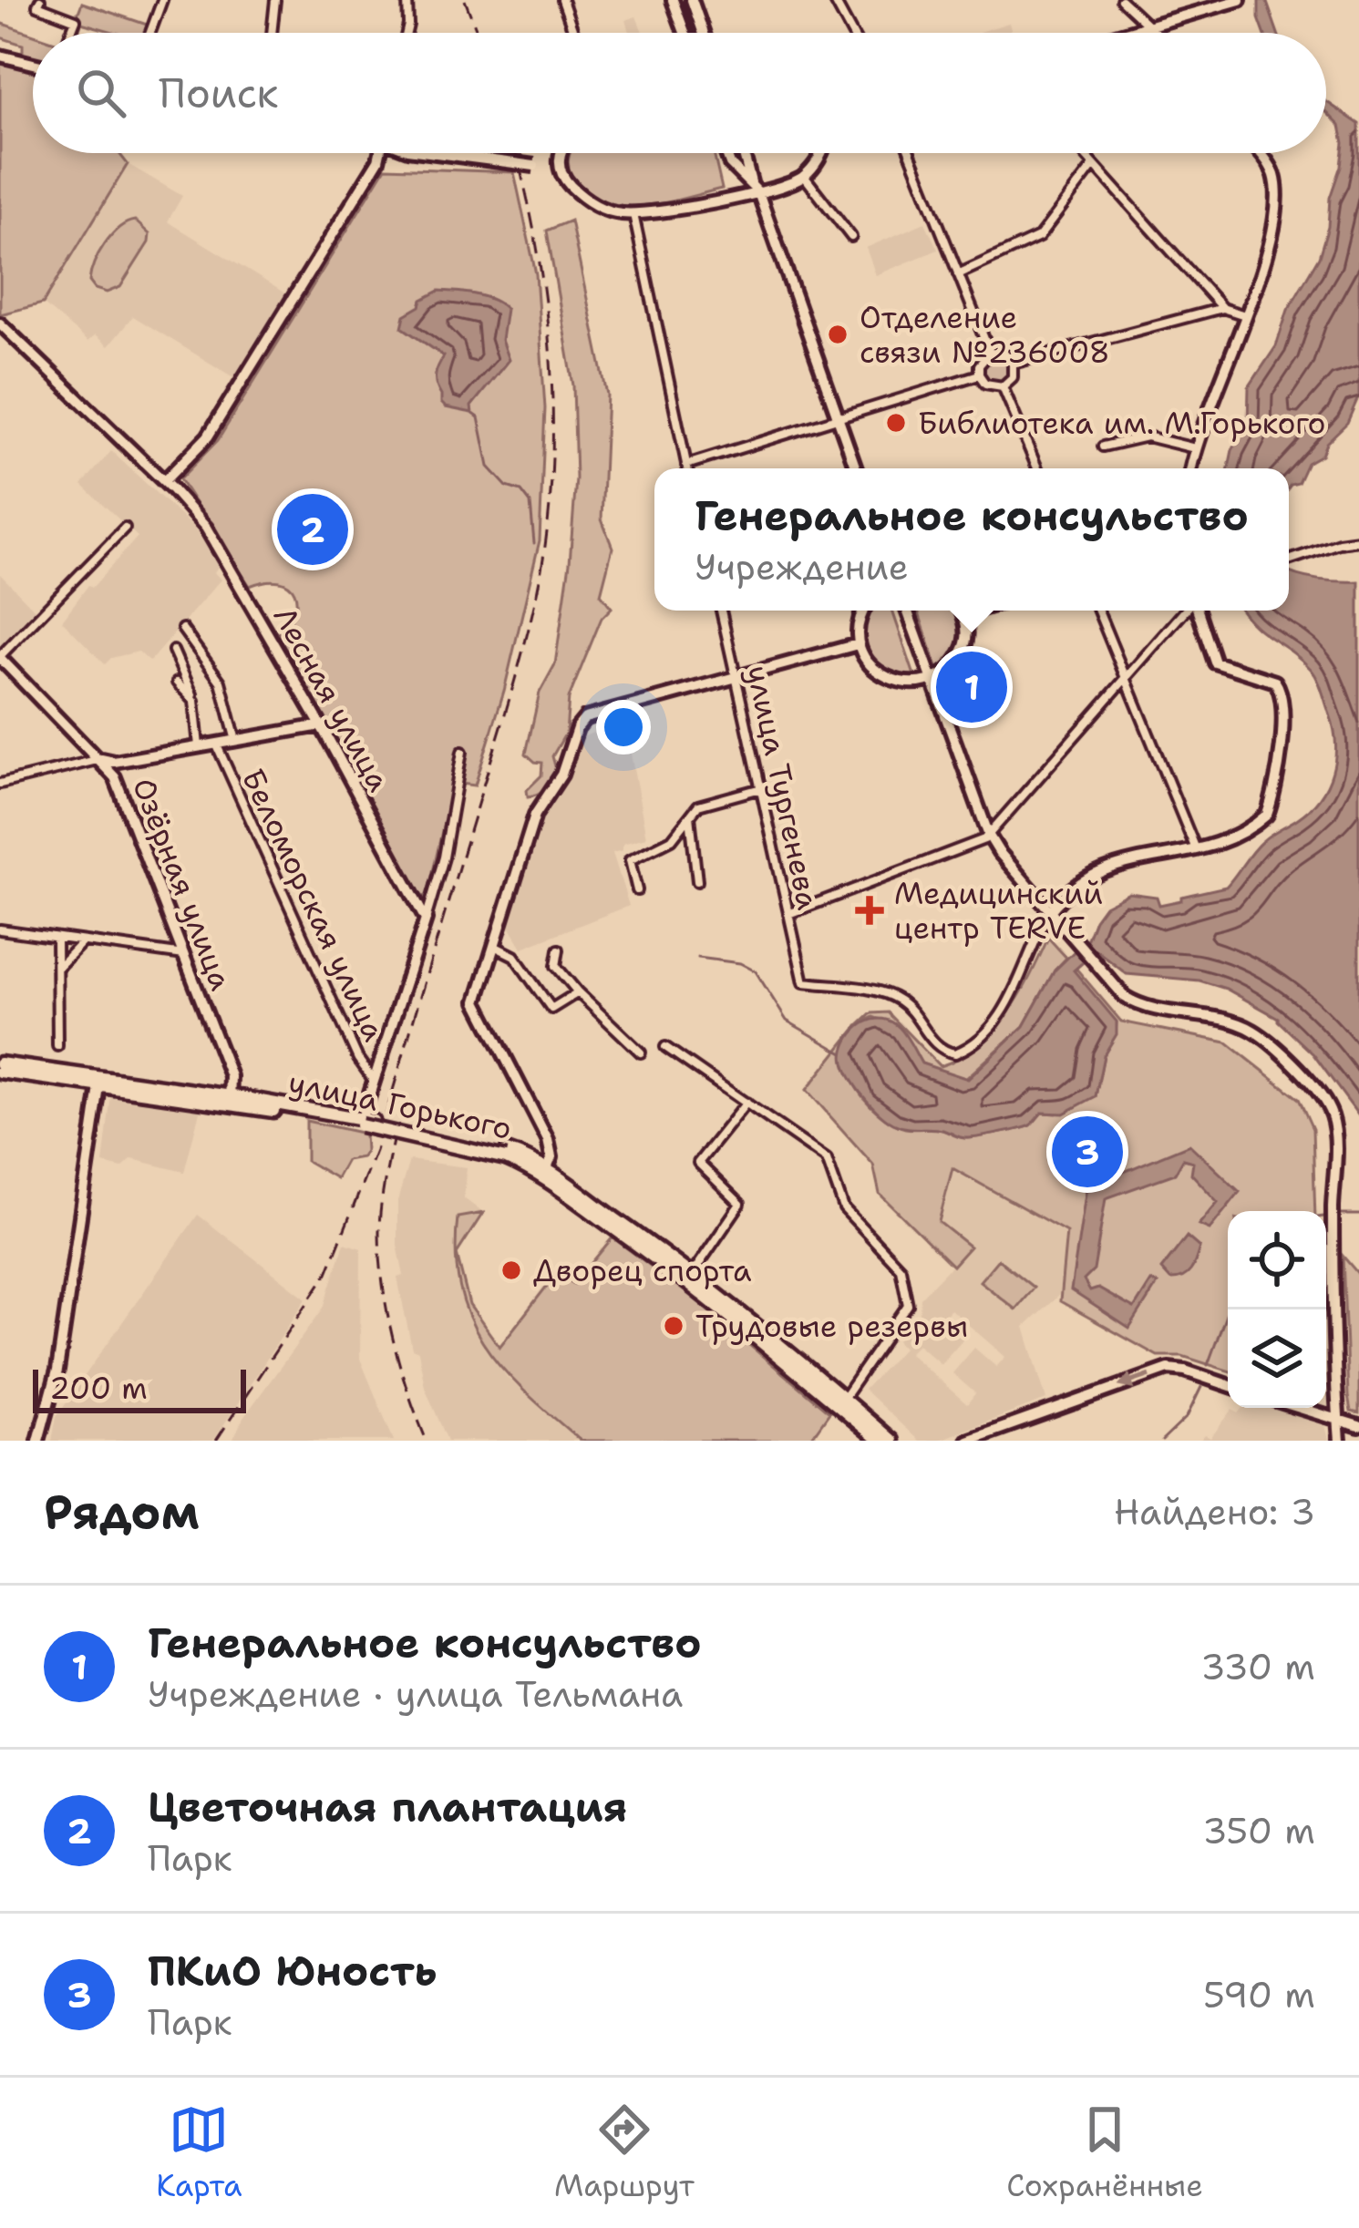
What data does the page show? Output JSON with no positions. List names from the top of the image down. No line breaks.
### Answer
{"streets":{"main road":["улица Горького"],"street":["Лесная улица","улица Тургенева","Озёрная улица","Беломорская улица"]},"crossings":[["Озёрная улица","улица Горького"]],"places":{"other":["Отделение связи №236008","Библиотека им. М.Горького","Дворец спорта","Трудовые резервы"],"health":["Медицинский центр TERVE"]},"scale_bar":"200 m","page":{"search":"Поиск","popup":["Генеральное консульство","Учреждение"],"pins":["2","1","3"],"scale":"200 m","heading":["Рядом","Найдено: 3"],"list":[{"mark":"1","name":"Генеральное консульство","note":"Учреждение · улица Тельмана","value":"330 m"},{"mark":"2","name":"Цветочная плантация","note":"Парк","value":"350 m"},{"mark":"3","name":"ПКиО Юность","note":"Парк","value":"590 m"}],"nav":["Карта","Маршрут","Сохранённые"]}}
